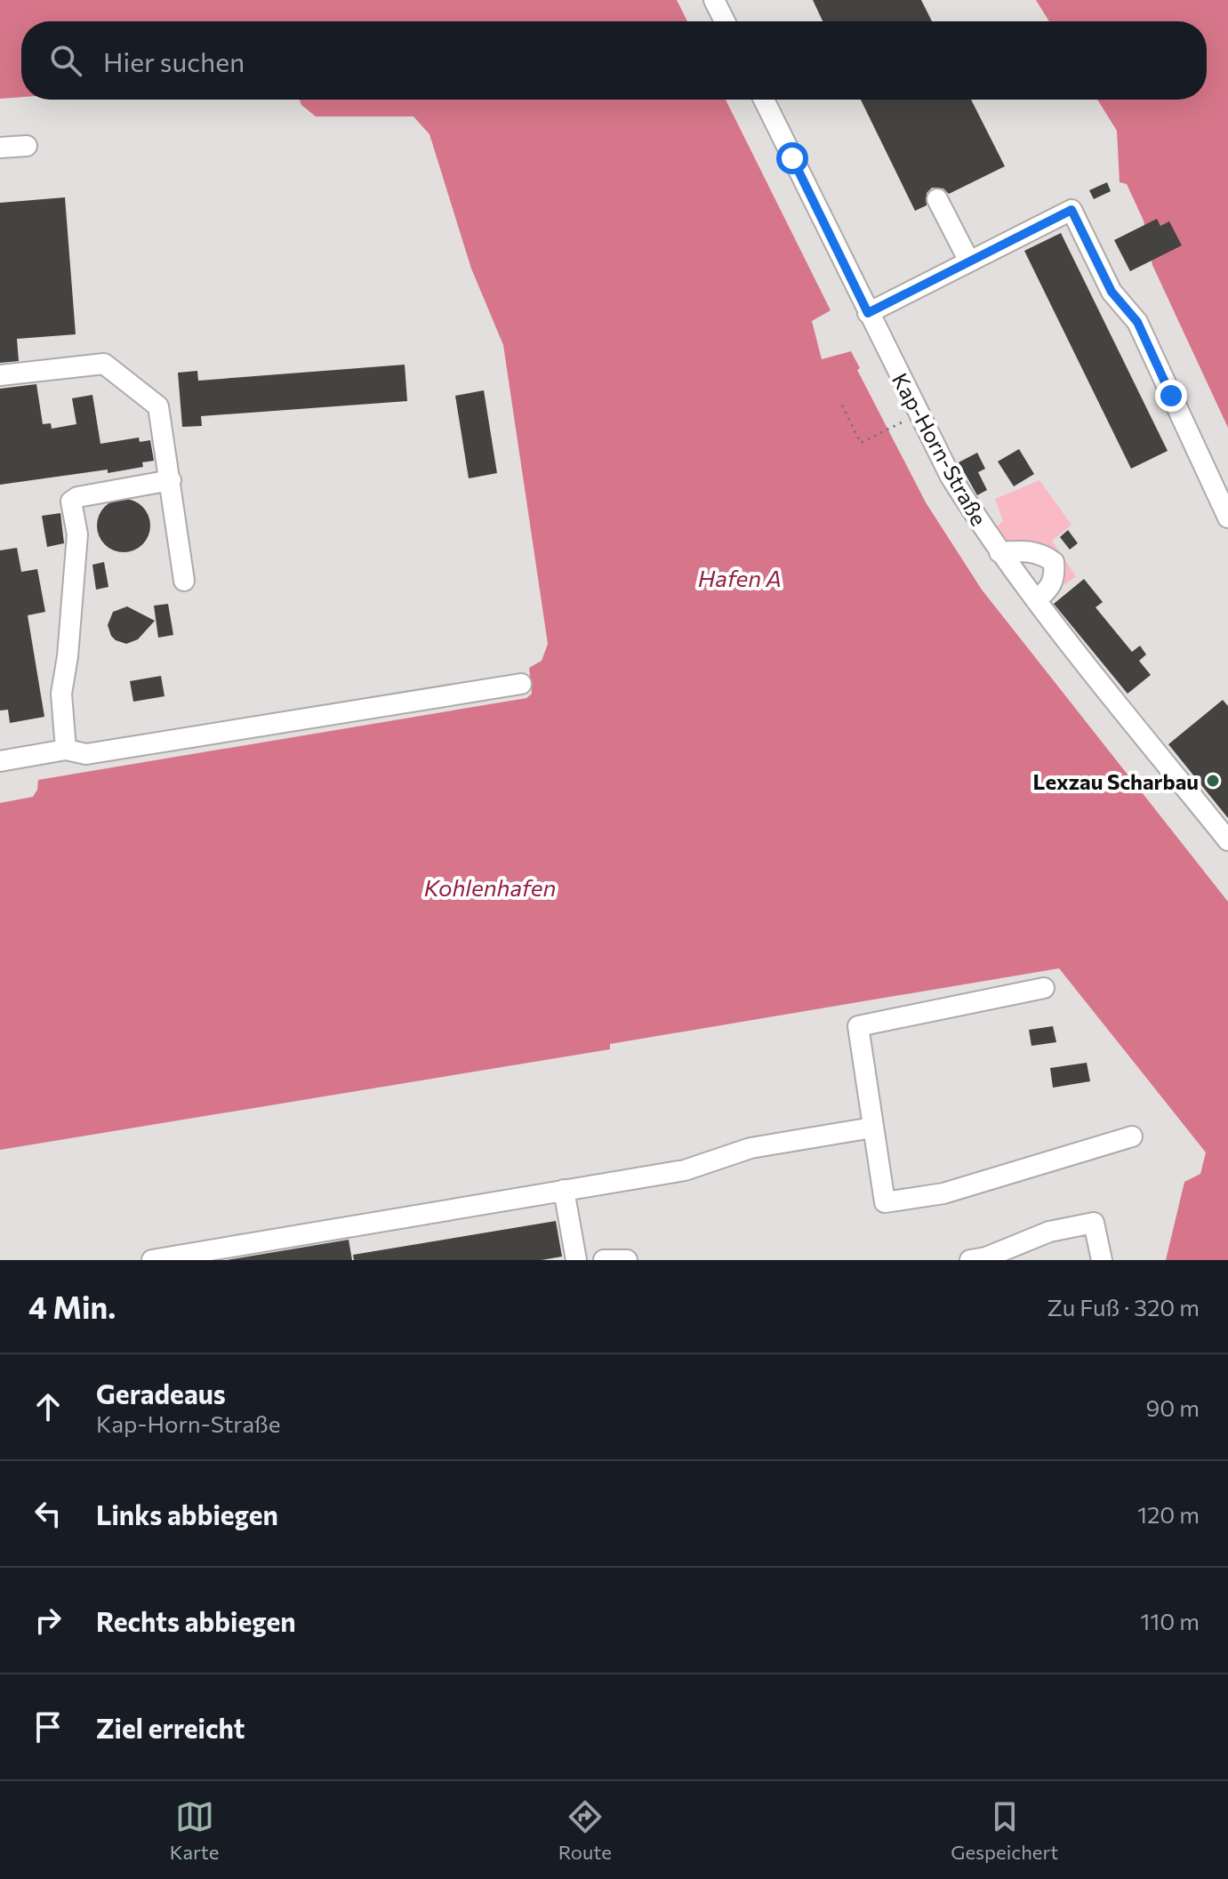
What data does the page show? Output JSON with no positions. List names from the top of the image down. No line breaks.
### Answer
{"streets":{"street":["Kap-Horn-Straße"]},"water":["Hafen A","Kohlenhafen"],"places":["Lexzau Scharbau"],"page":{"search":"Hier suchen","heading":["4 Min.","Zu Fuß · 320 m"],"list":[["Geradeaus","Kap-Horn-Straße","90 m"],["Links abbiegen","120 m"],["Rechts abbiegen","110 m"],"Ziel erreicht"],"nav":["Karte","Route","Gespeichert"]}}
